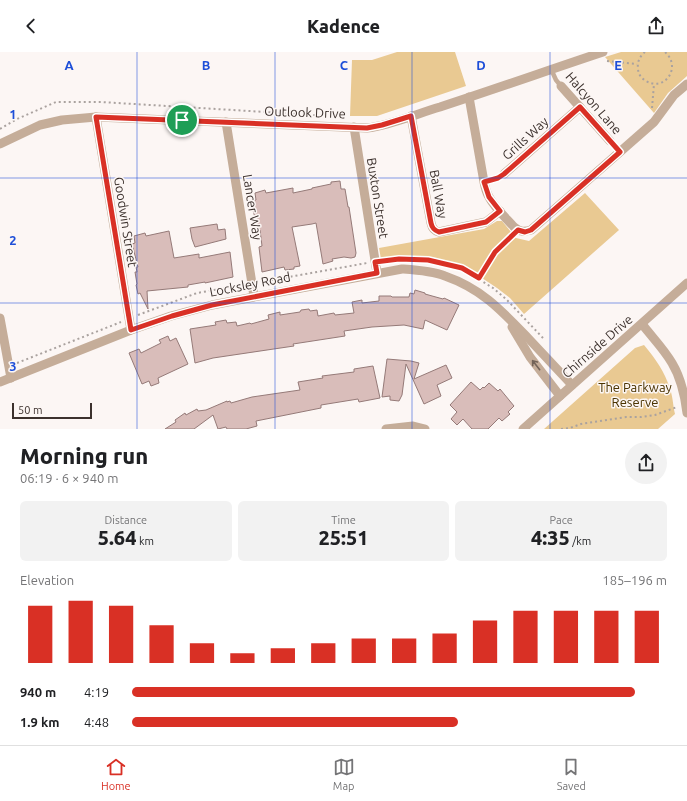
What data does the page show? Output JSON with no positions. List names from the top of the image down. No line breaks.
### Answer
{"streets":{"street":["Halcyon Lane","Outlook Drive","Grills Way","Ball Way","Buxton Street","Lancer Way","Goodwin Street","Locksley Road","Chirnside Drive"]},"crossings":[["Halcyon Lane","Outlook Drive"],["Halcyon Lane","Grills Way"],["Outlook Drive","Ball Way"],["Outlook Drive","Buxton Street"],["Outlook Drive","Lancer Way"],["Outlook Drive","Goodwin Street"],["Buxton Street","Locksley Road"],["Lancer Way","Locksley Road"],["Goodwin Street","Locksley Road"],["Locksley Road","Chirnside Drive"]],"parks":["The Parkway Reserve"],"scale_bar":"50 m","page":{"header":"Kadence","scale":"50 m","heading":["Morning run","06:19 · 6 × 940 m"],"stats":[["Distance","5.64 km"],["Time","25:51"],["Pace","4:35 /km"]],"chart":["Elevation","185–196 m"],"list":[{"name":"940 m","note":"4:19"},{"name":"1.9 km","note":"4:48"}],"tabs":["Home","Map","Saved"]},"grid":{"columns":["A","B","C","D","E"],"rows":["1","2","3"]}}
